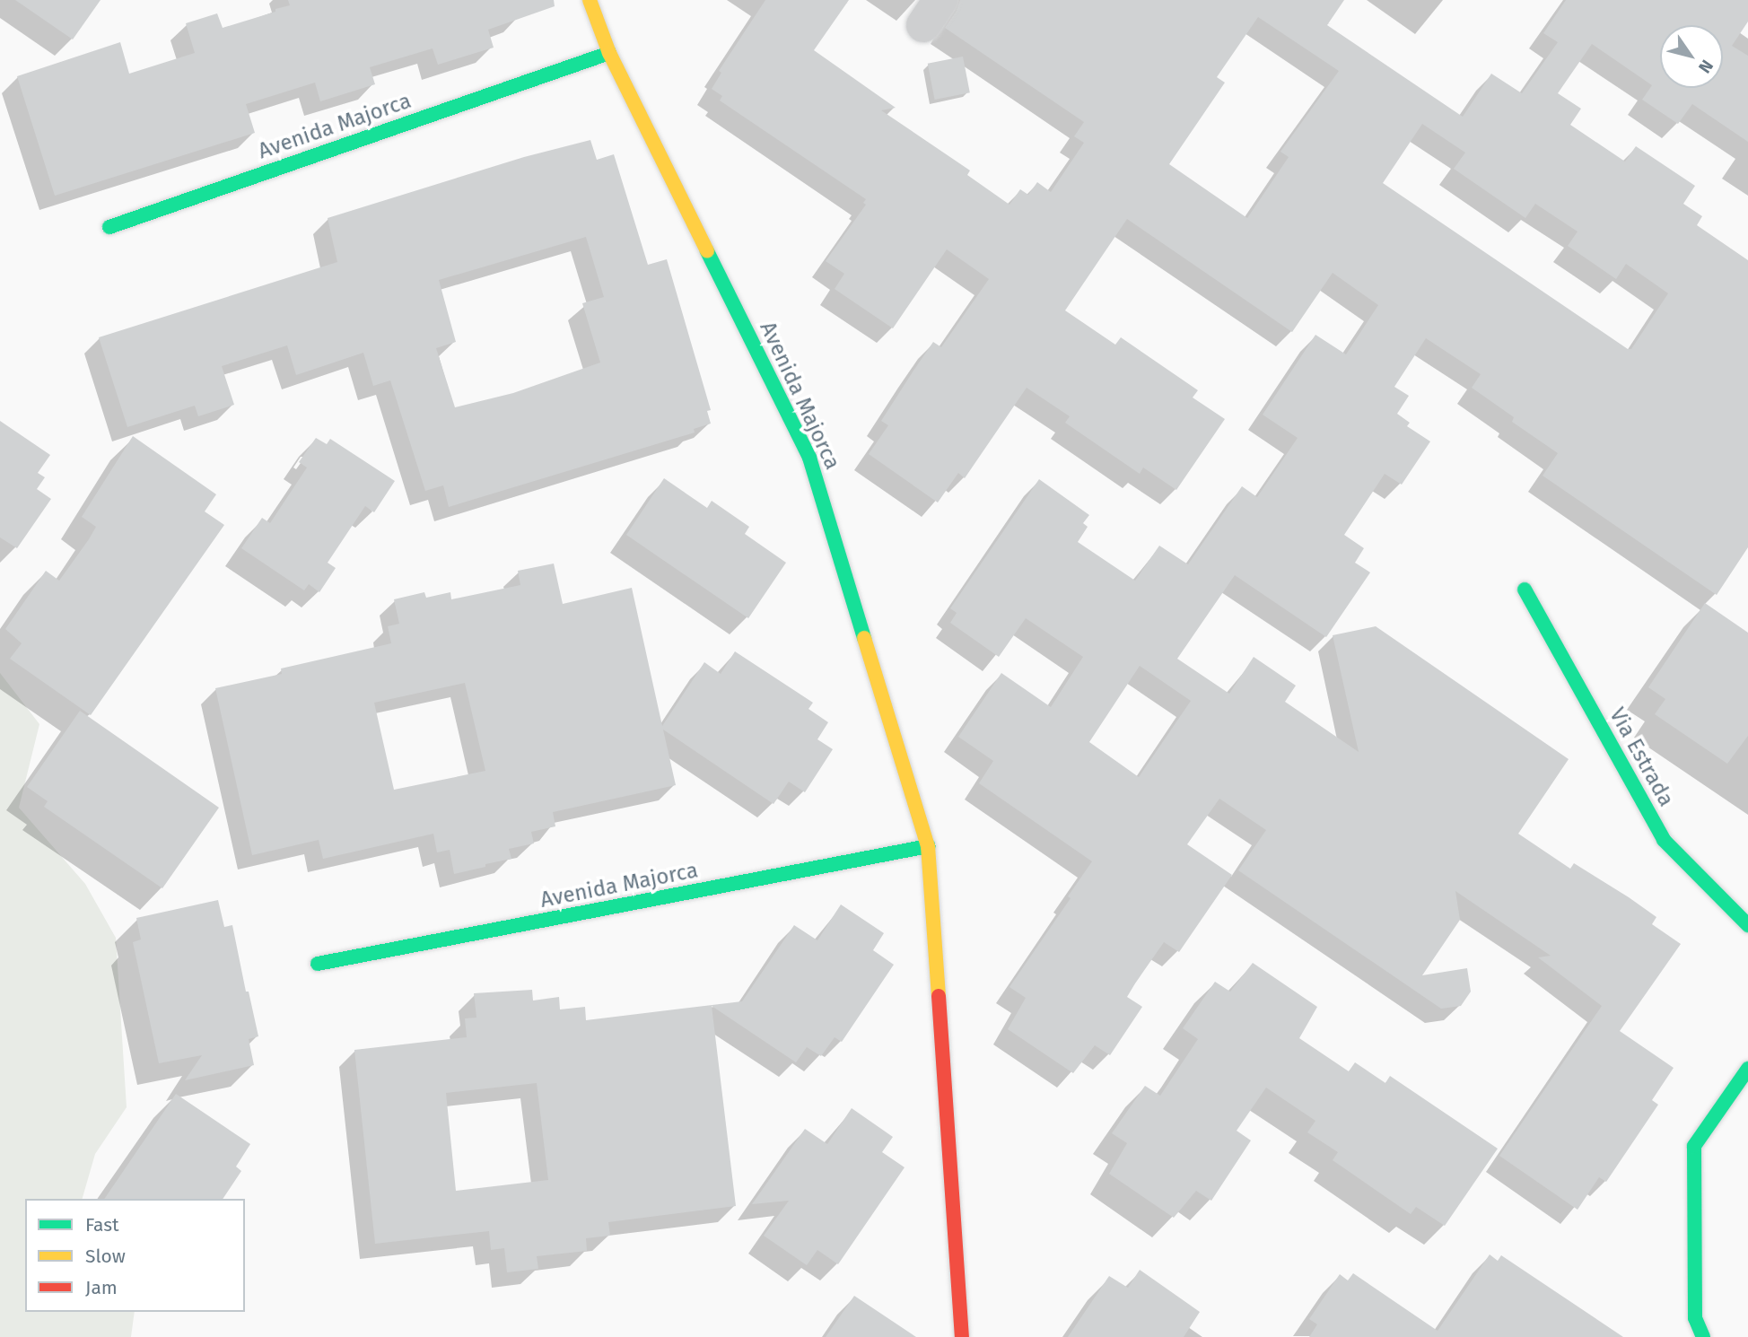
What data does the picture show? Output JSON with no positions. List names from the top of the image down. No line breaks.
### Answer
{"streets":{"street":["Avenida Majorca","Via Estrada"]},"legend":["Fast","Slow","Jam"],"north":"bottom right"}
